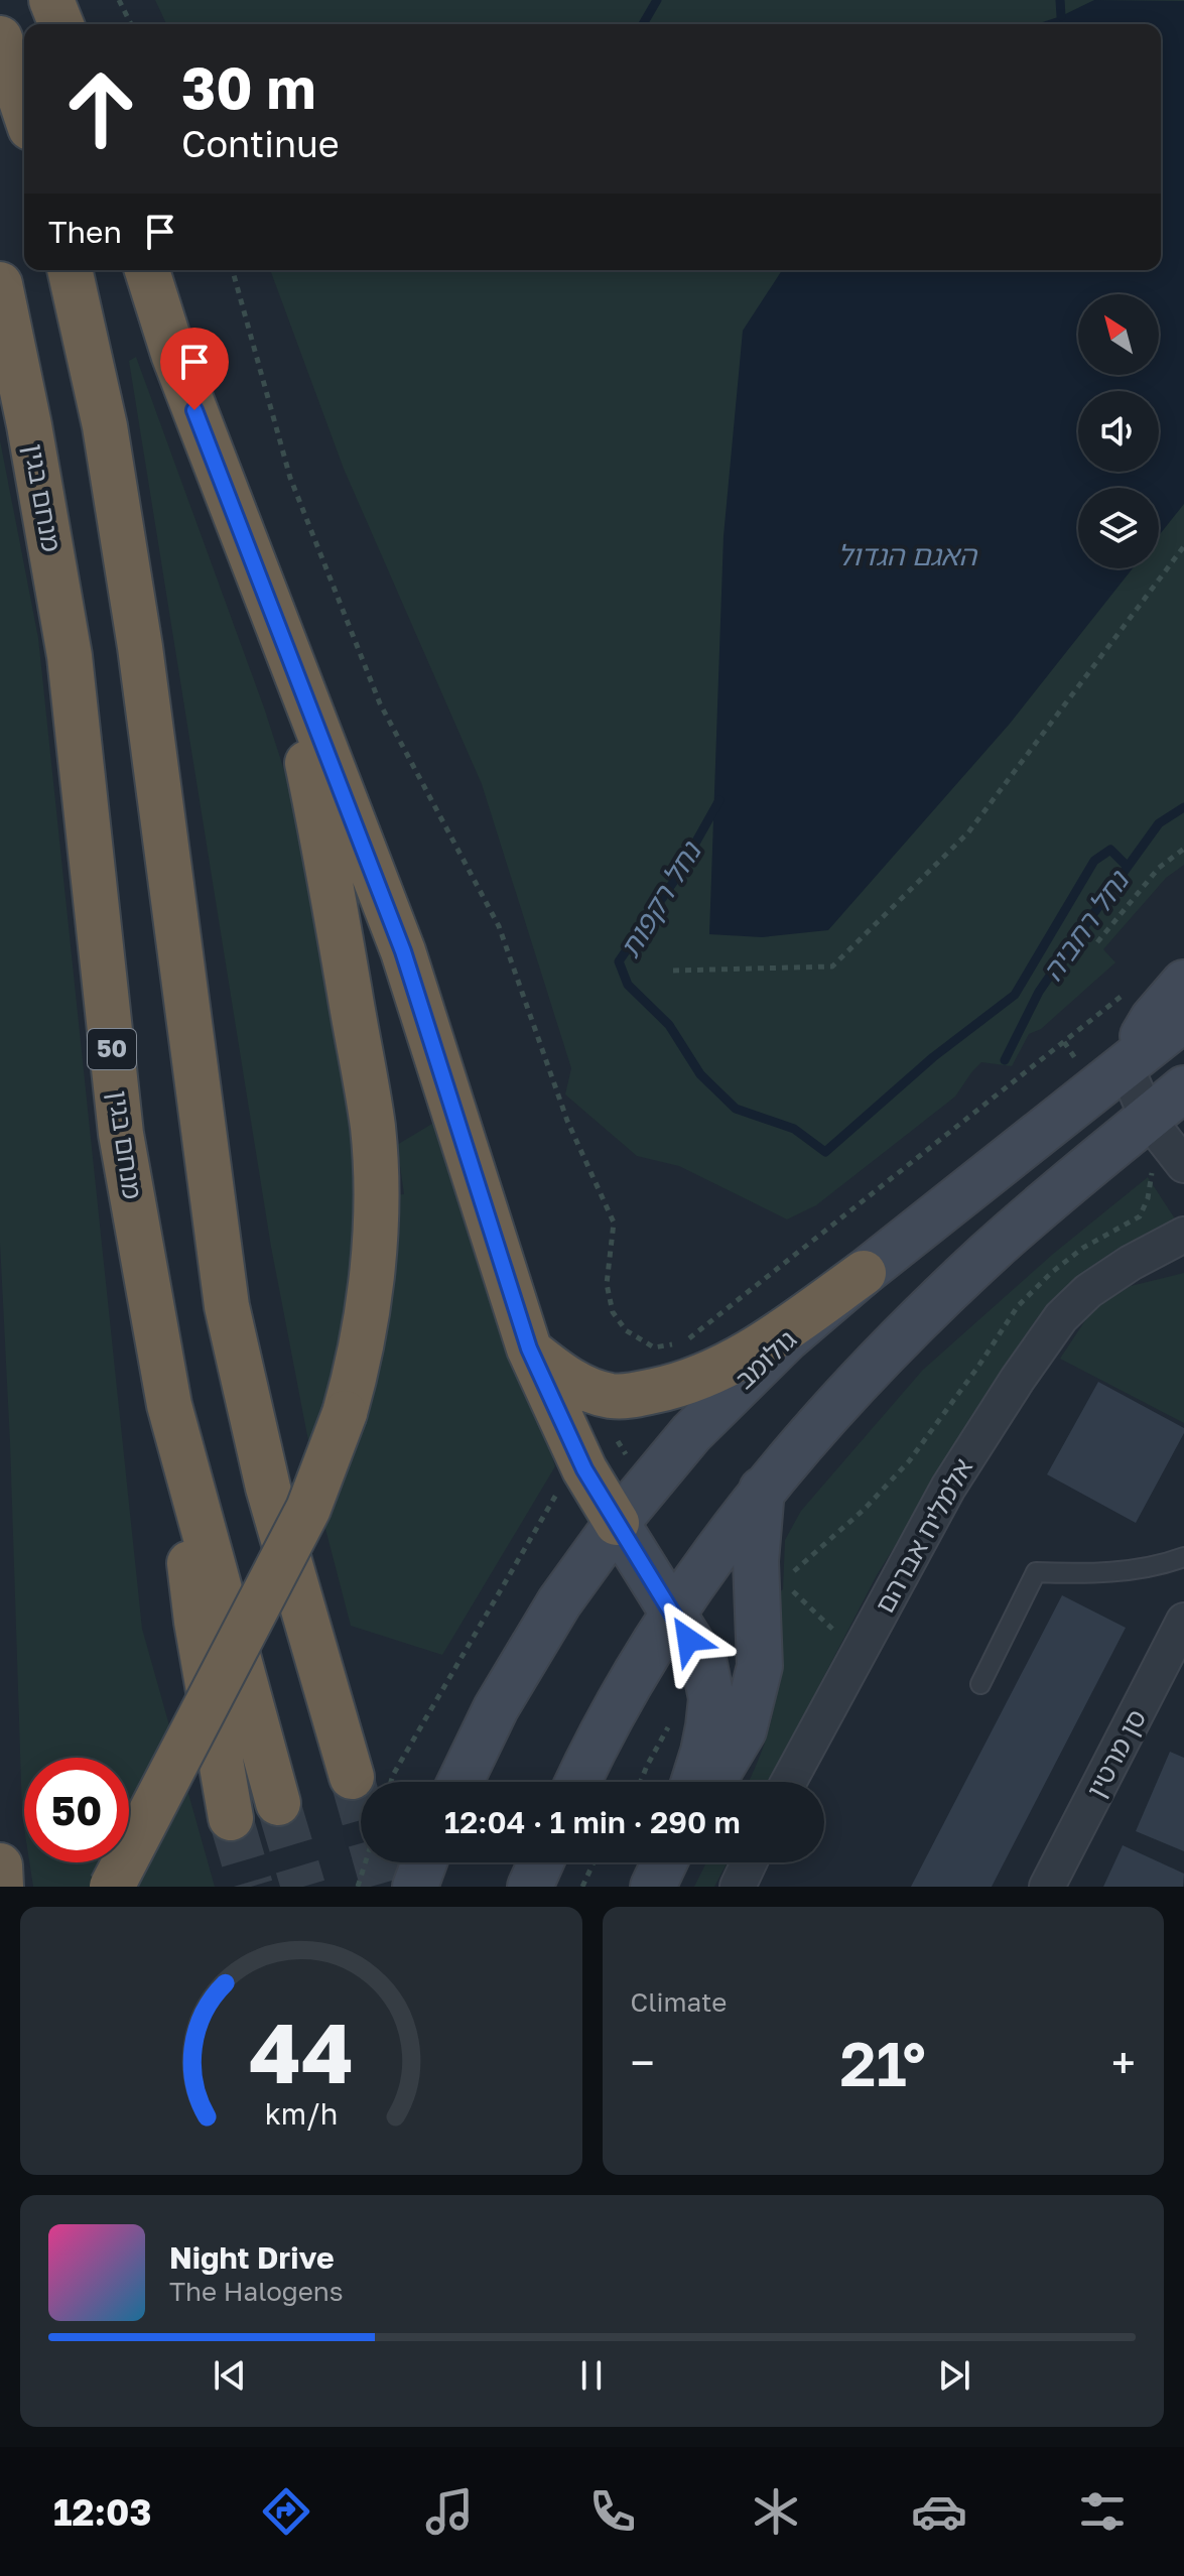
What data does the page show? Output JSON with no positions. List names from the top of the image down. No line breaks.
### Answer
{"streets":{"highway":["מנחם בגין","50"],"main road":["גולומב"],"street":["אלמליח אברהם","סן מרטין"]},"water":["האגם הגדול","נחל רקפות","נחל רחביה"],"north":"top left","page":{"turn":["30 m","Continue"],"then":"Then","limit":"50","trip":"12:04 · 1 min · 290 m","tile":"Climate","heat":["−","21°","+"],"song":["Night Drive","The Halogens"],"tabs":"12:03","gauge":["44","km/h"]}}
